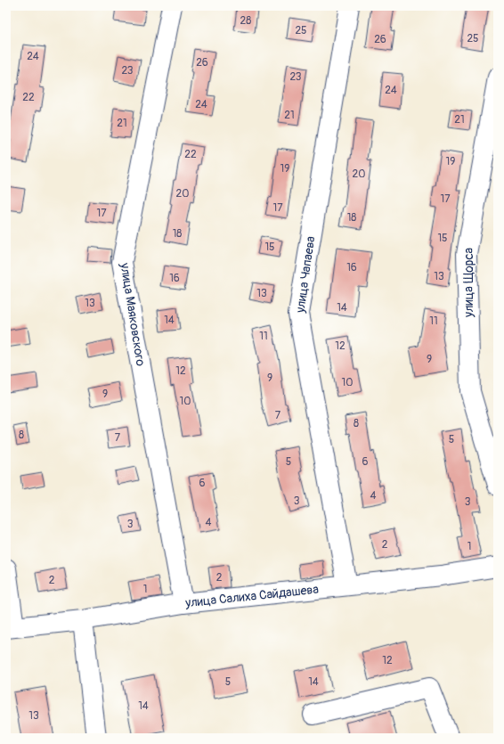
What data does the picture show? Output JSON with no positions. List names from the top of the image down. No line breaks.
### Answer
{"streets":{"street":["улица Чапаева","улица Щорса","улица Маяковского","улица Салиха Сайдашева"]},"crossings":[["улица Чапаева","улица Салиха Сайдашева"],["улица Маяковского","улица Салиха Сайдашева"]],"house_numbers":["28","25","25","26","24","26","23","23","24","22","24","21","21","21","22","19","19","20","20","17","17","17","18","18","15","15","16","13","16","13","13","14","14","11","11","12","9","12","9","10","9","10","7","8","8","7","5","5","6","6","4","3","3","4","3","2","1","2","2","1","12","5","14","14","13"]}
